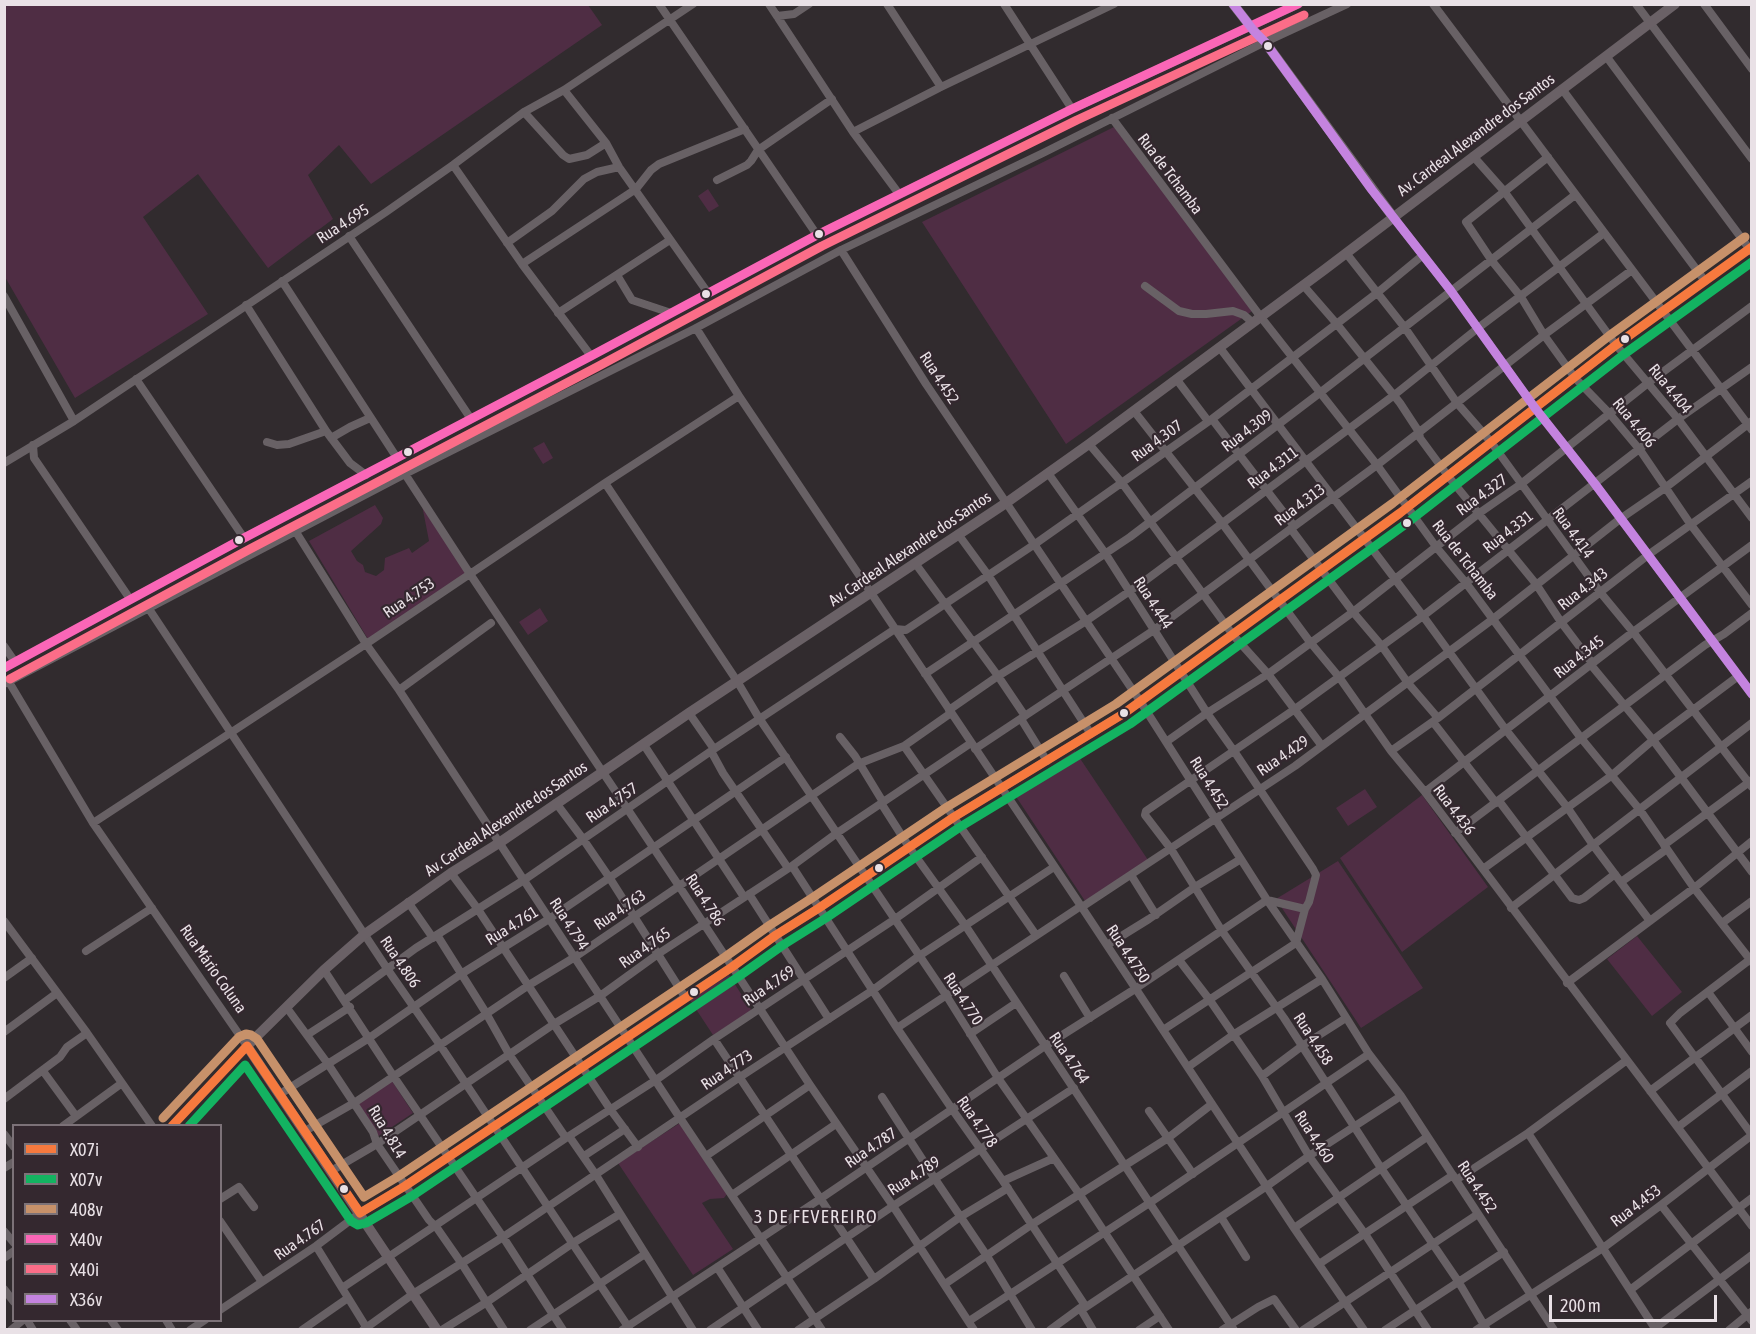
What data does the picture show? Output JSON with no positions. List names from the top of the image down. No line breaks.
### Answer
{"streets":{"main road":["Av. Cardeal Alexandre dos Santos","Rua Mário Coluna"],"street":["Rua de Tchamba","Rua 4.695","Rua 4.452","Rua 4.404","Rua 4.406","Rua 4.309","Rua 4.307","Rua 4.311","Rua 4.327","Rua 4.313","Rua 4.331","Rua 4.414","Rua 4.343","Rua 4.753","Rua 4.444","Rua 4.345","Rua 4.429","Rua 4.757","Rua 4.436","Rua 4.786","Rua 4.763","Rua 4.794","Rua 4.761","Rua 4.765","Rua 4.4750","Rua 4.806","Rua 4.769","Rua 4.770","Rua 4.458","Rua 4.764","Rua 4.773","Rua 4.778","Rua 4.814","Rua 4.460","Rua 4.787","Rua 4.789","Rua 4.453","Rua 4.767"]},"crossings":[["Av. Cardeal Alexandre dos Santos","Rua de Tchamba"],["Av. Cardeal Alexandre dos Santos","Rua 4.452"],["Av. Cardeal Alexandre dos Santos","Rua 4.404"],["Av. Cardeal Alexandre dos Santos","Rua 4.414"],["Av. Cardeal Alexandre dos Santos","Rua 4.444"],["Av. Cardeal Alexandre dos Santos","Rua 4.436"],["Av. Cardeal Alexandre dos Santos","Rua 4.786"],["Av. Cardeal Alexandre dos Santos","Rua 4.794"],["Av. Cardeal Alexandre dos Santos","Rua 4.4750"],["Av. Cardeal Alexandre dos Santos","Rua 4.806"],["Av. Cardeal Alexandre dos Santos","Rua Mário Coluna"],["Av. Cardeal Alexandre dos Santos","Rua 4.770"],["Av. Cardeal Alexandre dos Santos","Rua 4.778"],["Av. Cardeal Alexandre dos Santos","Rua 4.814"],["Rua de Tchamba","Rua 4.309"],["Rua de Tchamba","Rua 4.307"],["Rua de Tchamba","Rua 4.311"],["Rua de Tchamba","Rua 4.327"],["Rua de Tchamba","Rua 4.313"],["Rua de Tchamba","Rua 4.331"],["Rua de Tchamba","Rua 4.343"],["Rua de Tchamba","Rua 4.345"],["Rua de Tchamba","Rua 4.429"],["Rua de Tchamba","Rua 4.767"],["Rua 4.452","Rua 4.309"],["Rua 4.452","Rua 4.307"],["Rua 4.452","Rua 4.311"],["Rua 4.452","Rua 4.327"],["Rua 4.452","Rua 4.313"],["Rua 4.452","Rua 4.331"],["Rua 4.452","Rua 4.429"],["Rua 4.452","Rua 4.458"],["Rua 4.452","Rua 4.787"],["Rua 4.452","Rua 4.453"],["Rua 4.452","Rua 4.767"],["Rua 4.404","Rua 4.406"],["Rua 4.404","Rua 4.309"],["Rua 4.404","Rua 4.311"],["Rua 4.404","Rua 4.327"],["Rua 4.404","Rua 4.313"],["Rua 4.404","Rua 4.331"],["Rua 4.404","Rua 4.343"],["Rua 4.404","Rua 4.429"],["Rua 4.404","Rua 4.767"],["Rua 4.406","Rua 4.309"],["Rua 4.406","Rua 4.311"],["Rua 4.406","Rua 4.327"],["Rua 4.406","Rua 4.313"],["Rua 4.406","Rua 4.331"],["Rua 4.406","Rua 4.343"],["Rua 4.406","Rua 4.345"],["Rua 4.406","Rua 4.429"],["Rua 4.406","Rua 4.767"],["Rua 4.309","Rua 4.414"],["Rua 4.309","Rua 4.444"],["Rua 4.309","Rua 4.436"],["Rua 4.309","Rua 4.4750"],["Rua 4.307","Rua 4.414"],["Rua 4.307","Rua 4.444"],["Rua 4.307","Rua 4.757"],["Rua 4.307","Rua 4.436"],["Rua 4.307","Rua 4.4750"],["Rua 4.311","Rua 4.414"],["Rua 4.311","Rua 4.444"],["Rua 4.311","Rua 4.436"],["Rua 4.311","Rua 4.763"],["Rua 4.311","Rua 4.4750"],["Rua 4.327","Rua 4.414"],["Rua 4.327","Rua 4.444"],["Rua 4.327","Rua 4.436"],["Rua 4.313","Rua 4.414"],["Rua 4.313","Rua 4.444"],["Rua 4.313","Rua 4.436"],["Rua 4.313","Rua 4.765"],["Rua 4.313","Rua 4.4750"],["Rua 4.331","Rua 4.414"],["Rua 4.331","Rua 4.444"],["Rua 4.331","Rua 4.436"],["Rua 4.331","Rua 4.458"],["Rua 4.414","Rua 4.343"],["Rua 4.414","Rua 4.345"],["Rua 4.414","Rua 4.429"],["Rua 4.414","Rua 4.767"],["Rua 4.343","Rua 4.436"],["Rua 4.753","Rua 4.786"],["Rua 4.753","Rua 4.794"],["Rua 4.753","Rua 4.4750"],["Rua 4.753","Rua 4.806"],["Rua 4.753","Rua Mário Coluna"],["Rua 4.753","Rua 4.770"],["Rua 4.444","Rua 4.429"],["Rua 4.444","Rua 4.767"],["Rua 4.345","Rua 4.436"],["Rua 4.429","Rua 4.436"],["Rua 4.429","Rua 4.4750"],["Rua 4.429","Rua 4.770"],["Rua 4.429","Rua 4.458"],["Rua 4.429","Rua 4.764"],["Rua 4.429","Rua 4.778"],["Rua 4.757","Rua 4.786"],["Rua 4.757","Rua 4.794"],["Rua 4.757","Rua 4.4750"],["Rua 4.757","Rua 4.806"],["Rua 4.757","Rua 4.770"],["Rua 4.757","Rua 4.778"],["Rua 4.436","Rua 4.453"],["Rua 4.436","Rua 4.767"],["Rua 4.786","Rua 4.763"],["Rua 4.786","Rua 4.761"],["Rua 4.786","Rua 4.765"],["Rua 4.786","Rua 4.769"],["Rua 4.786","Rua 4.773"],["Rua 4.786","Rua 4.787"],["Rua 4.786","Rua 4.789"],["Rua 4.786","Rua 4.767"],["Rua 4.763","Rua 4.794"],["Rua 4.763","Rua 4.4750"],["Rua 4.763","Rua 4.806"],["Rua 4.763","Rua Mário Coluna"],["Rua 4.763","Rua 4.770"],["Rua 4.763","Rua 4.764"],["Rua 4.763","Rua 4.778"],["Rua 4.763","Rua 4.814"],["Rua 4.794","Rua 4.761"],["Rua 4.794","Rua 4.765"],["Rua 4.794","Rua 4.769"],["Rua 4.794","Rua 4.773"],["Rua 4.794","Rua 4.787"],["Rua 4.794","Rua 4.789"],["Rua 4.794","Rua 4.767"],["Rua 4.761","Rua 4.806"],["Rua 4.761","Rua Mário Coluna"],["Rua 4.761","Rua 4.770"],["Rua 4.761","Rua 4.778"],["Rua 4.761","Rua 4.814"],["Rua 4.765","Rua 4.4750"],["Rua 4.765","Rua 4.806"],["Rua 4.765","Rua Mário Coluna"],["Rua 4.765","Rua 4.770"],["Rua 4.765","Rua 4.764"],["Rua 4.765","Rua 4.778"],["Rua 4.765","Rua 4.814"],["Rua 4.4750","Rua 4.773"],["Rua 4.4750","Rua 4.787"],["Rua 4.4750","Rua 4.767"],["Rua 4.806","Rua 4.769"],["Rua 4.806","Rua 4.773"],["Rua 4.806","Rua 4.787"],["Rua 4.806","Rua 4.767"],["Rua Mário Coluna","Rua 4.769"],["Rua Mário Coluna","Rua 4.773"],["Rua Mário Coluna","Rua 4.767"],["Rua 4.769","Rua 4.770"],["Rua 4.769","Rua 4.764"],["Rua 4.769","Rua 4.778"],["Rua 4.769","Rua 4.814"],["Rua 4.770","Rua 4.773"],["Rua 4.770","Rua 4.787"],["Rua 4.770","Rua 4.789"],["Rua 4.770","Rua 4.767"],["Rua 4.458","Rua 4.787"],["Rua 4.458","Rua 4.453"],["Rua 4.764","Rua 4.773"],["Rua 4.764","Rua 4.787"],["Rua 4.764","Rua 4.789"],["Rua 4.764","Rua 4.767"],["Rua 4.773","Rua 4.778"],["Rua 4.773","Rua 4.814"],["Rua 4.778","Rua 4.787"],["Rua 4.778","Rua 4.789"],["Rua 4.778","Rua 4.767"],["Rua 4.814","Rua 4.767"],["Rua 4.460","Rua 4.787"]],"districts":["3 DE FEVEREIRO"],"lines":["transit line X40v","transit line X36v","transit line X40i","transit line 408v","transit line X07i","transit line X07v"],"legend":["X07i","X07v","408v","X40v","X40i","X36v"],"scale_bar":"200 m"}
